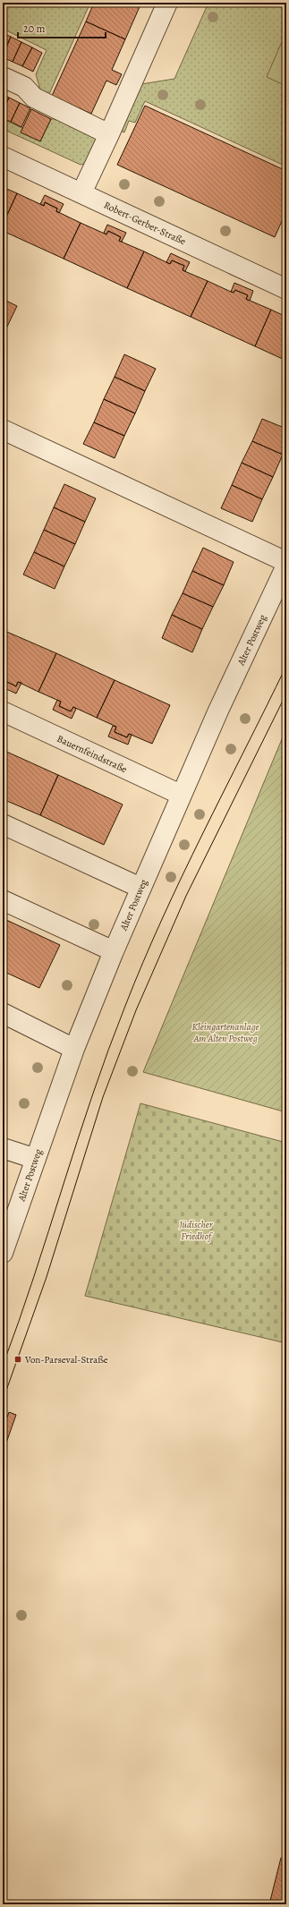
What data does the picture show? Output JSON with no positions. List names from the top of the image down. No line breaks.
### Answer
{"streets":{"street":["Robert-Gerber-Straße","Alter Postweg","Bauernfeindstraße"]},"crossings":[["Alter Postweg","Bauernfeindstraße"]],"parks":["Kleingartenanlage Am Alten Postweg","Jüdischer Friedhof"],"places":{"transit":["Von-Parseval-Straße"]},"scale_bar":"20 m"}
